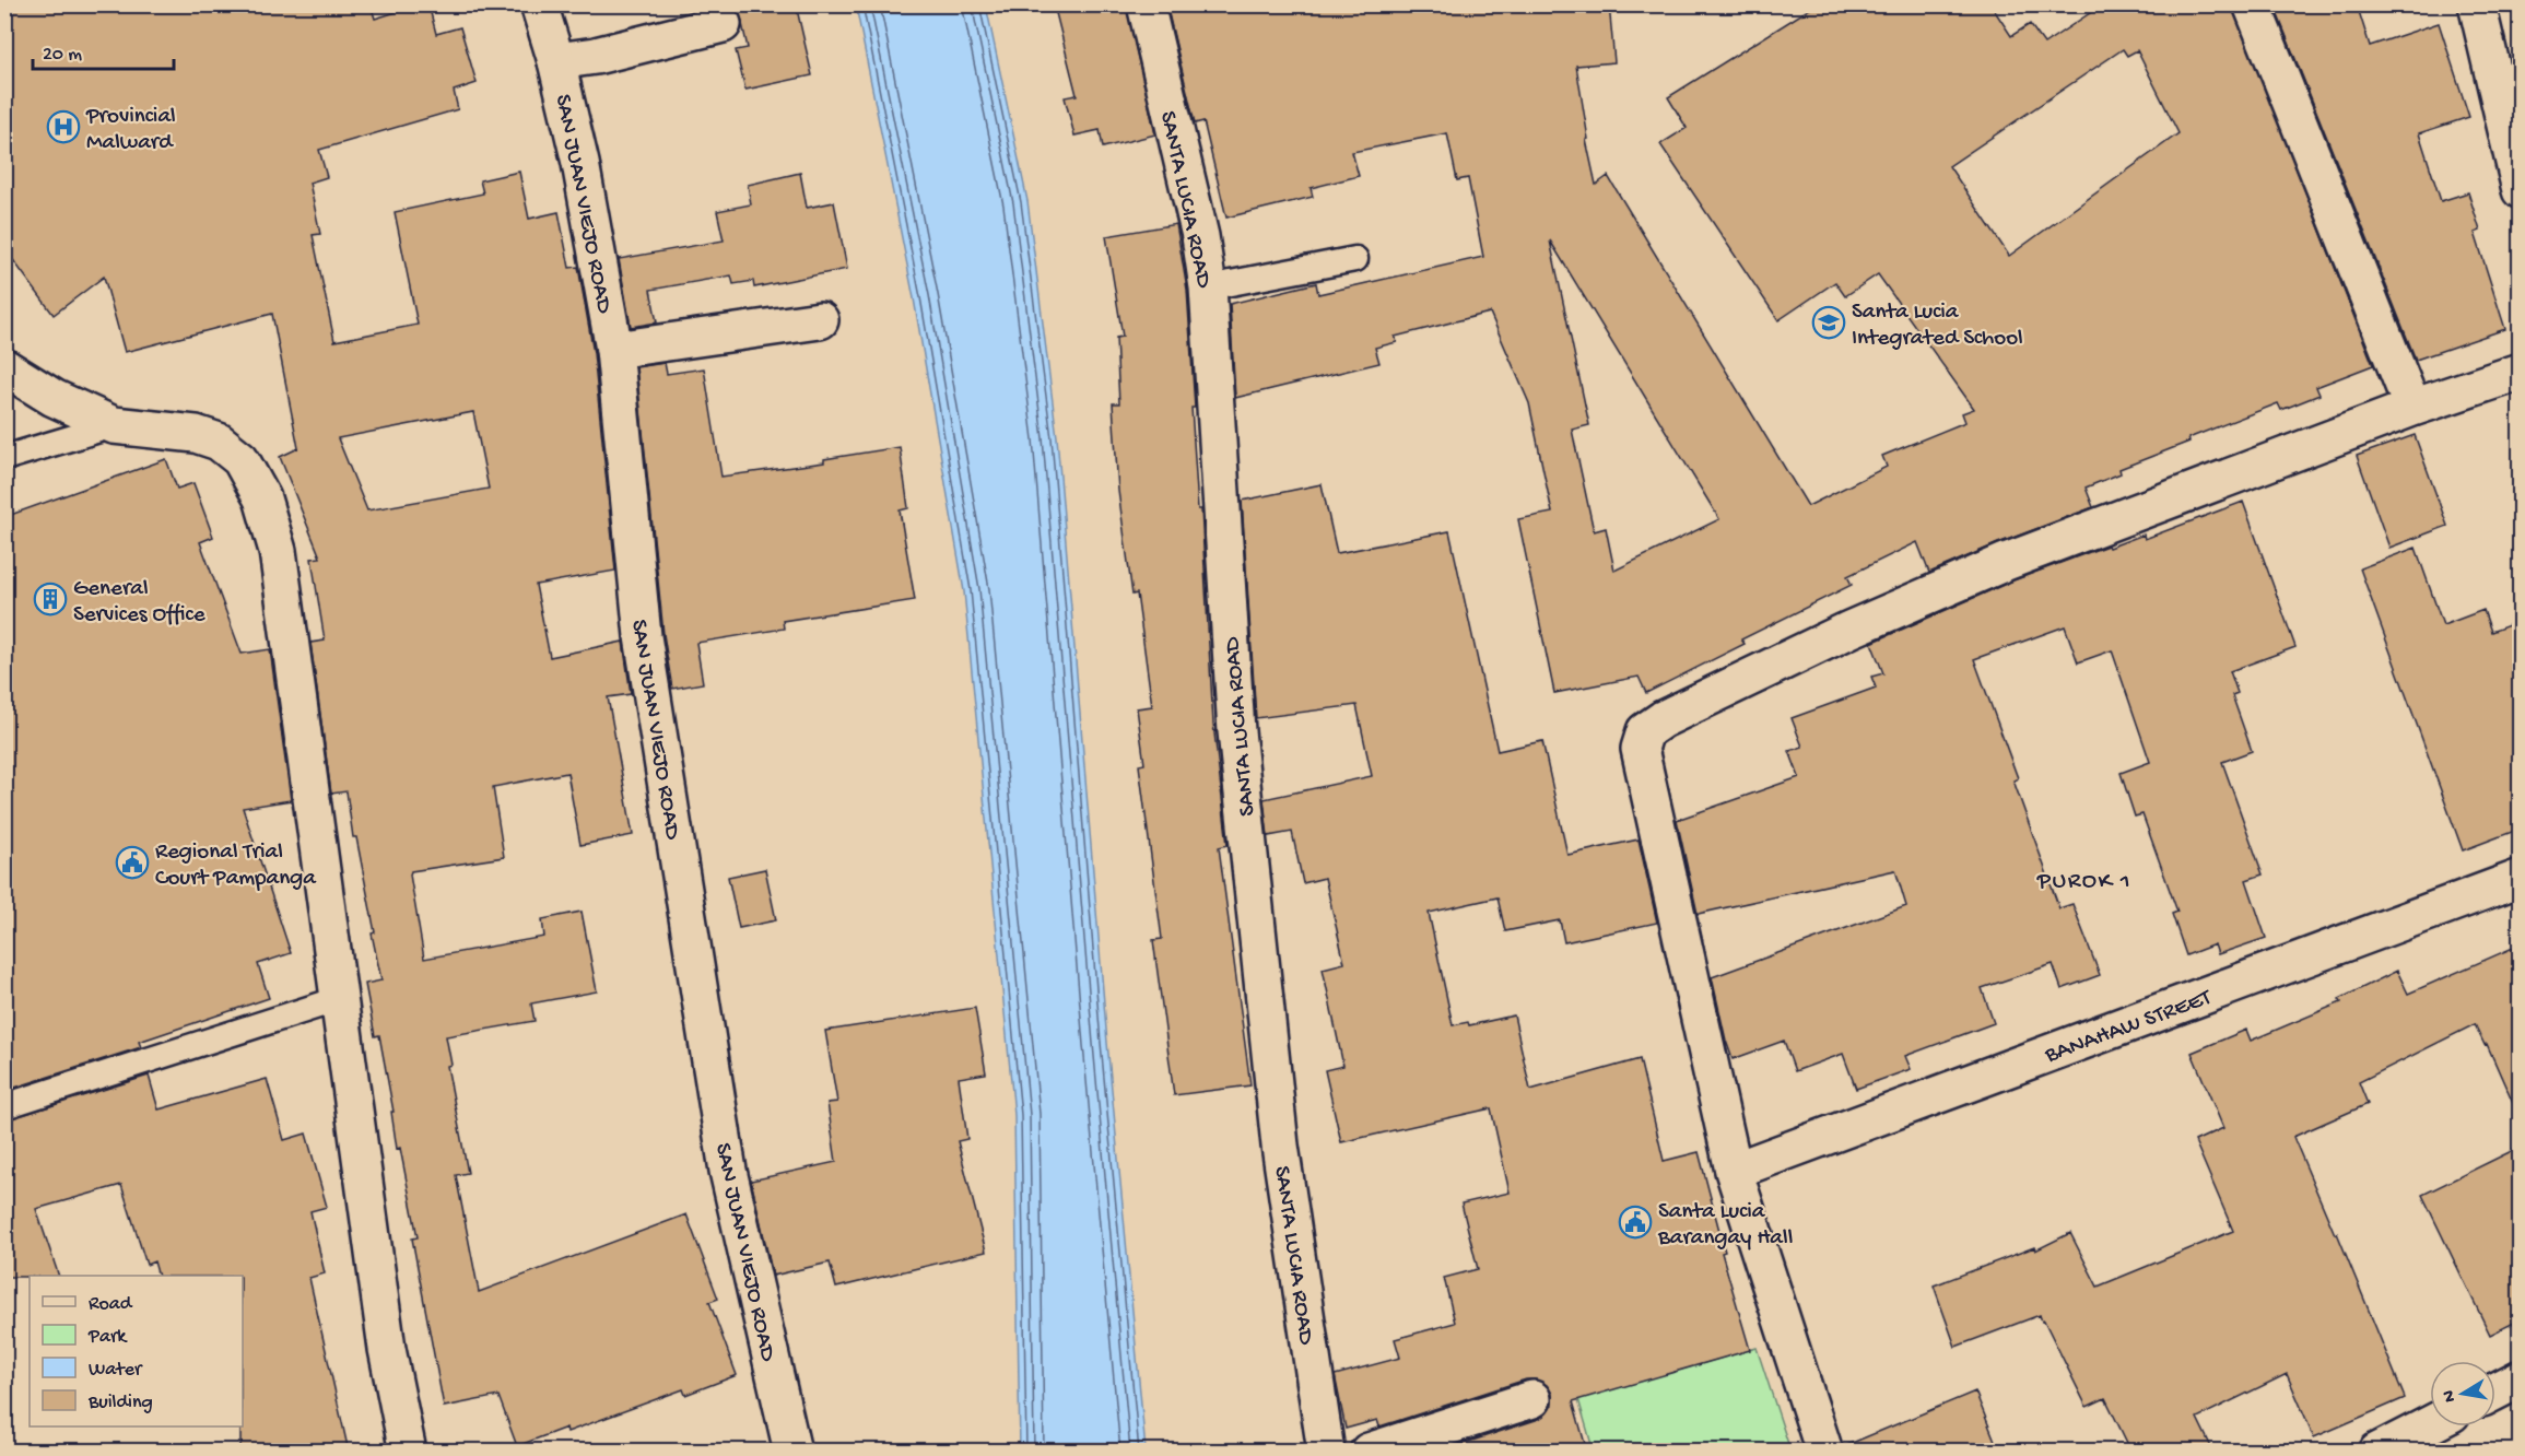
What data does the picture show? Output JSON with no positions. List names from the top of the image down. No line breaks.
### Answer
{"streets":{"street":["SANTA LUCIA ROAD","SAN JUAN VIEJO ROAD","BANAHAW STREET"]},"districts":["PUROK 1"],"places":{"hospital":["Provincial Malward"],"school or university":["Santa Lucia Integrated School"],"building":["General Services Office"],"public building":["Regional Trial Court Pampanga","Santa Lucia Barangay Hall"]},"legend":["Road","Park","Water","Building"],"scale_bar":"20 m","north":"left"}
